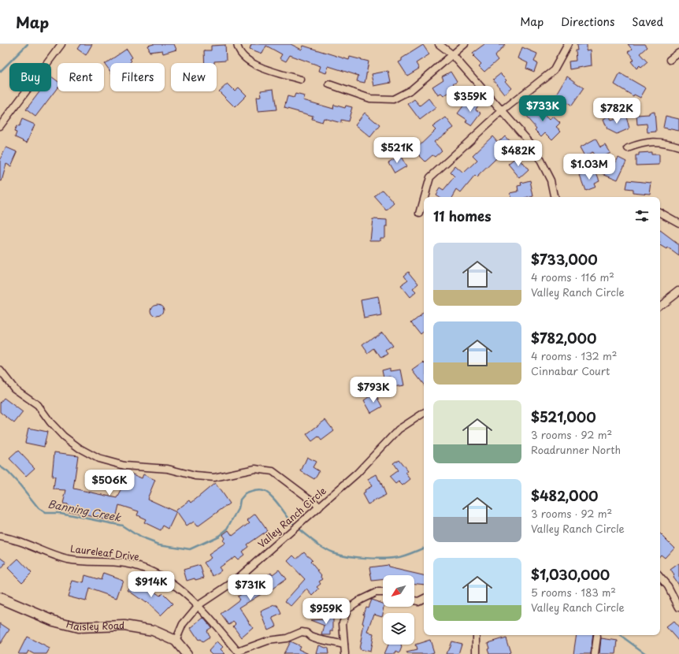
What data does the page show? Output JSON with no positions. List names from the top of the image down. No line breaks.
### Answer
{"streets":{"street":["Valley Ranch Circle","Laureleaf Drive","Haisley Road"]},"crossings":[["Valley Ranch Circle","Laureleaf Drive"],["Valley Ranch Circle","Haisley Road"]],"water":["Banning Creek"],"north":"bottom left","page":{"header":"Map","nav":["Map","Directions","Saved"],"chip":["Buy","Rent","Filters","New"],"price":["$359K","$733K","$782K","$521K","$482K","$1.03M","$793K","$506K","$914K","$731K","$959K"],"heading":"11 homes","list":[{"name":"$733,000","note":"4 rooms · 116 m² · Valley Ranch Circle"},{"name":"$782,000","note":"4 rooms · 132 m² · Cinnabar Court"},{"name":"$521,000","note":"3 rooms · 92 m² · Roadrunner North"},{"name":"$482,000","note":"3 rooms · 92 m² · Valley Ranch Circle"},{"name":"$1,030,000","note":"5 rooms · 183 m² · Valley Ranch Circle"}]}}
